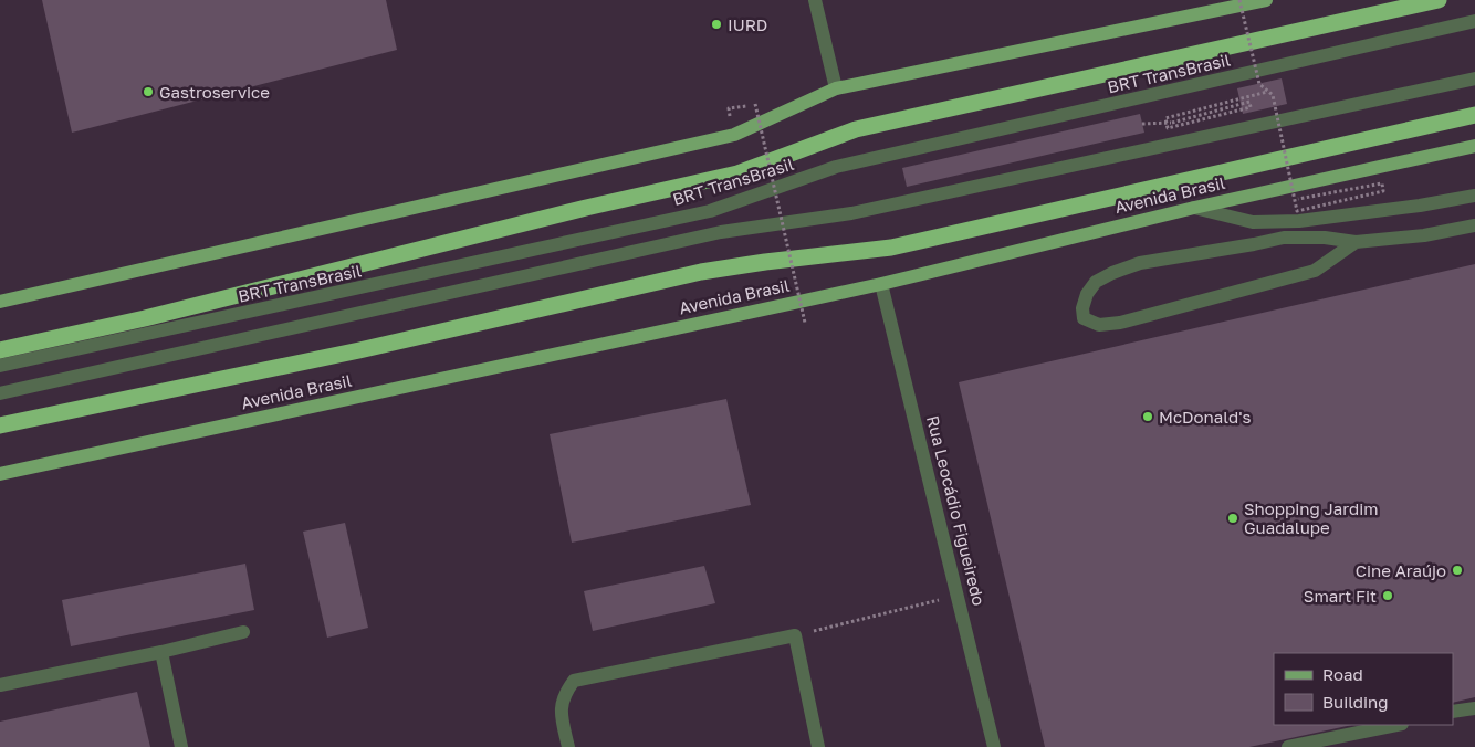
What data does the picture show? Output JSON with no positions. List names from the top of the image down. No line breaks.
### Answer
{"streets":{"highway":["Avenida Brasil"],"street":["BRT TransBrasil","Rua Leocádio Figueiredo"]},"crossings":[["Avenida Brasil","Rua Leocádio Figueiredo"]],"places":["IURD","Gastroservice","McDonald's","Shopping Jardim Guadalupe","Cine Araújo","Smart Fit"],"legend":["Road","Building"]}
